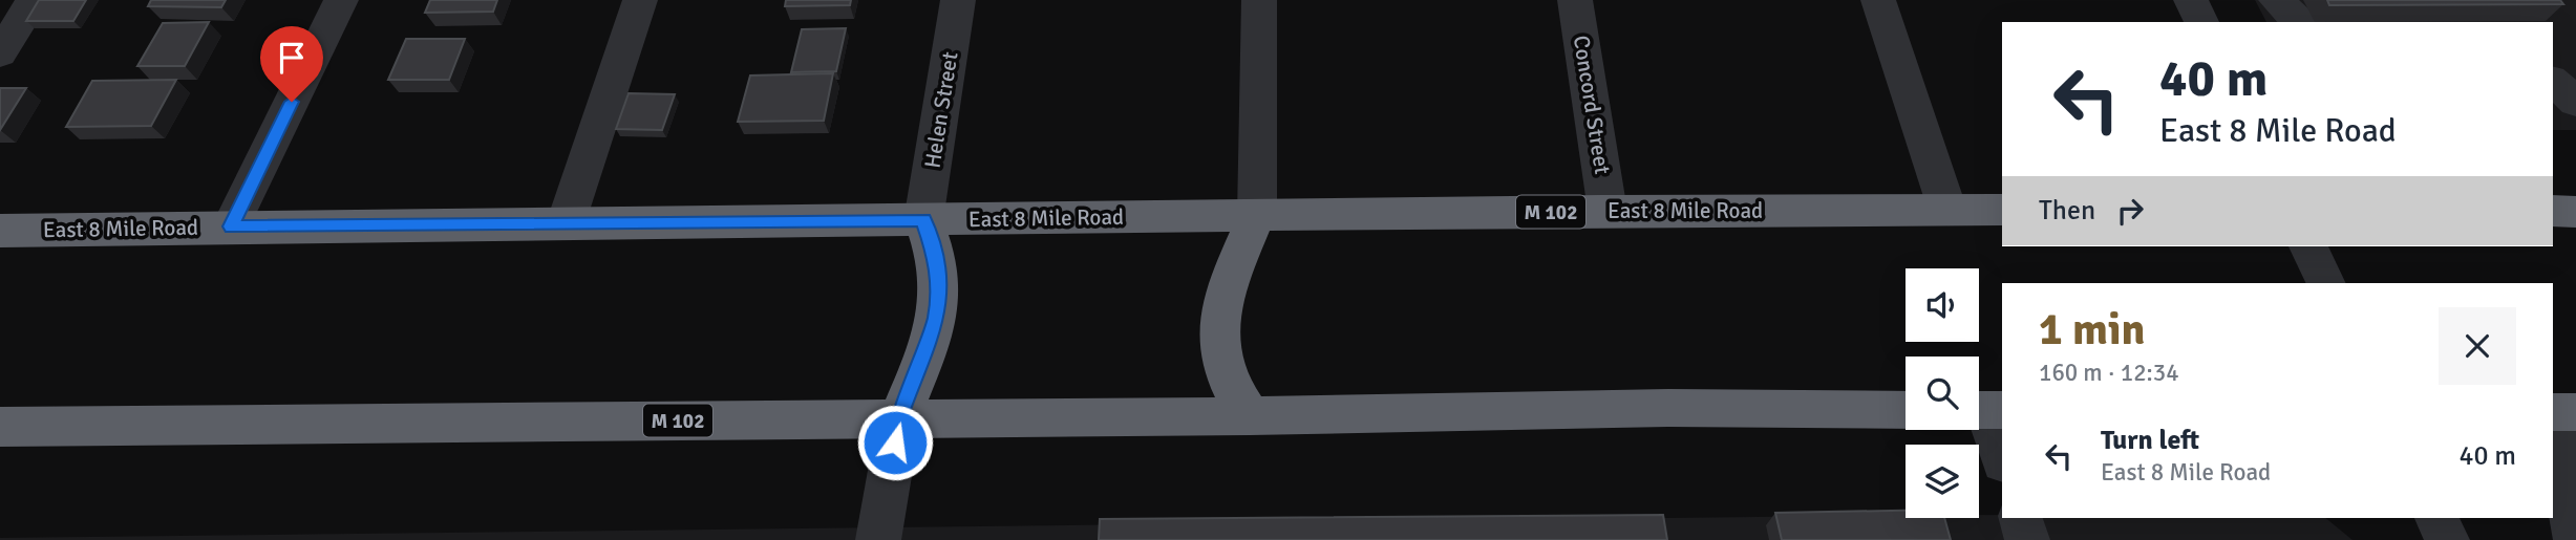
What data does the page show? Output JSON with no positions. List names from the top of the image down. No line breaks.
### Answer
{"streets":{"highway":["East 8 Mile Road","M 102"],"street":["Concord Street","Helen Street"]},"crossings":[["Concord Street","East 8 Mile Road"],["Helen Street","East 8 Mile Road"]],"page":{"turn":["40 m","East 8 Mile Road"],"then":"Then","heading":["1 min","160 m · 12:34"],"list":[{"name":"Turn left","note":"East 8 Mile Road","value":"40 m"}]}}
